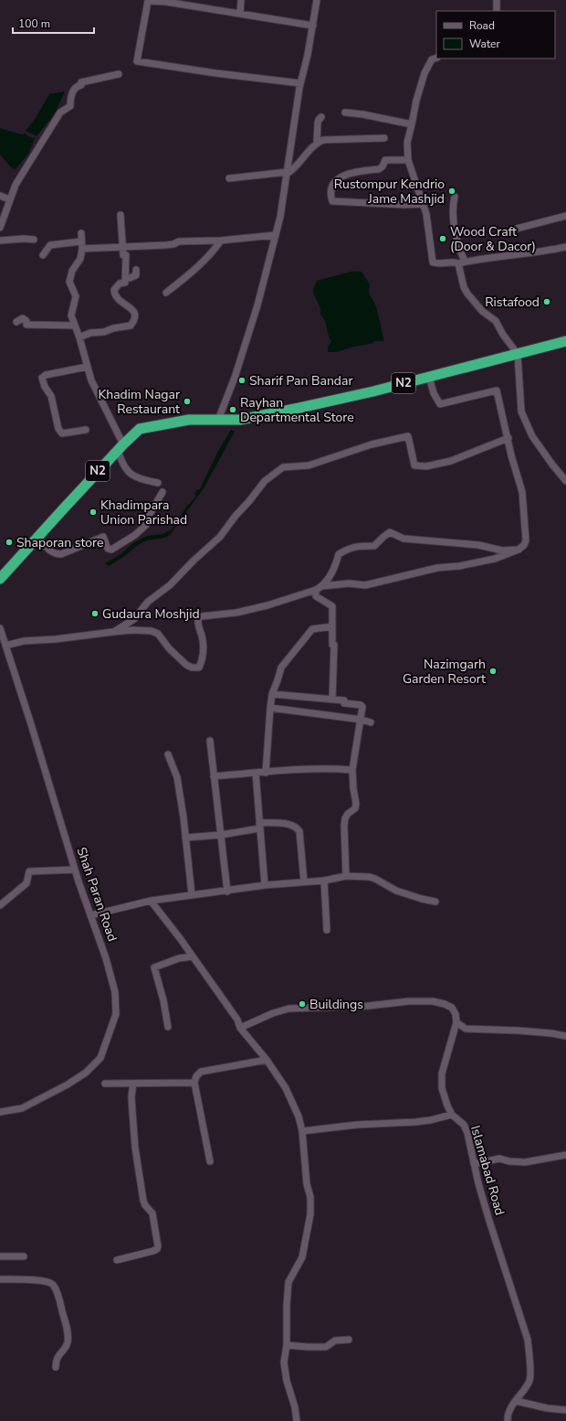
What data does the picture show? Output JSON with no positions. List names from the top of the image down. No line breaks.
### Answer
{"streets":{"highway":["N2"],"street":["Shah Paran Road","Islamabad Road"]},"places":["Rustompur Kendrio Jame Mashjid","Wood Craft (Door & Dacor)","Ristafood","Sharif Pan Bandar","Khadim Nagar Restaurant","Rayhan Departmental Store","Khadimpara Union Parishad","Shaporan store","Gudaura Moshjid","Nazimgarh Garden Resort","Buildings"],"legend":["Road","Water"],"scale_bar":"100 m"}
